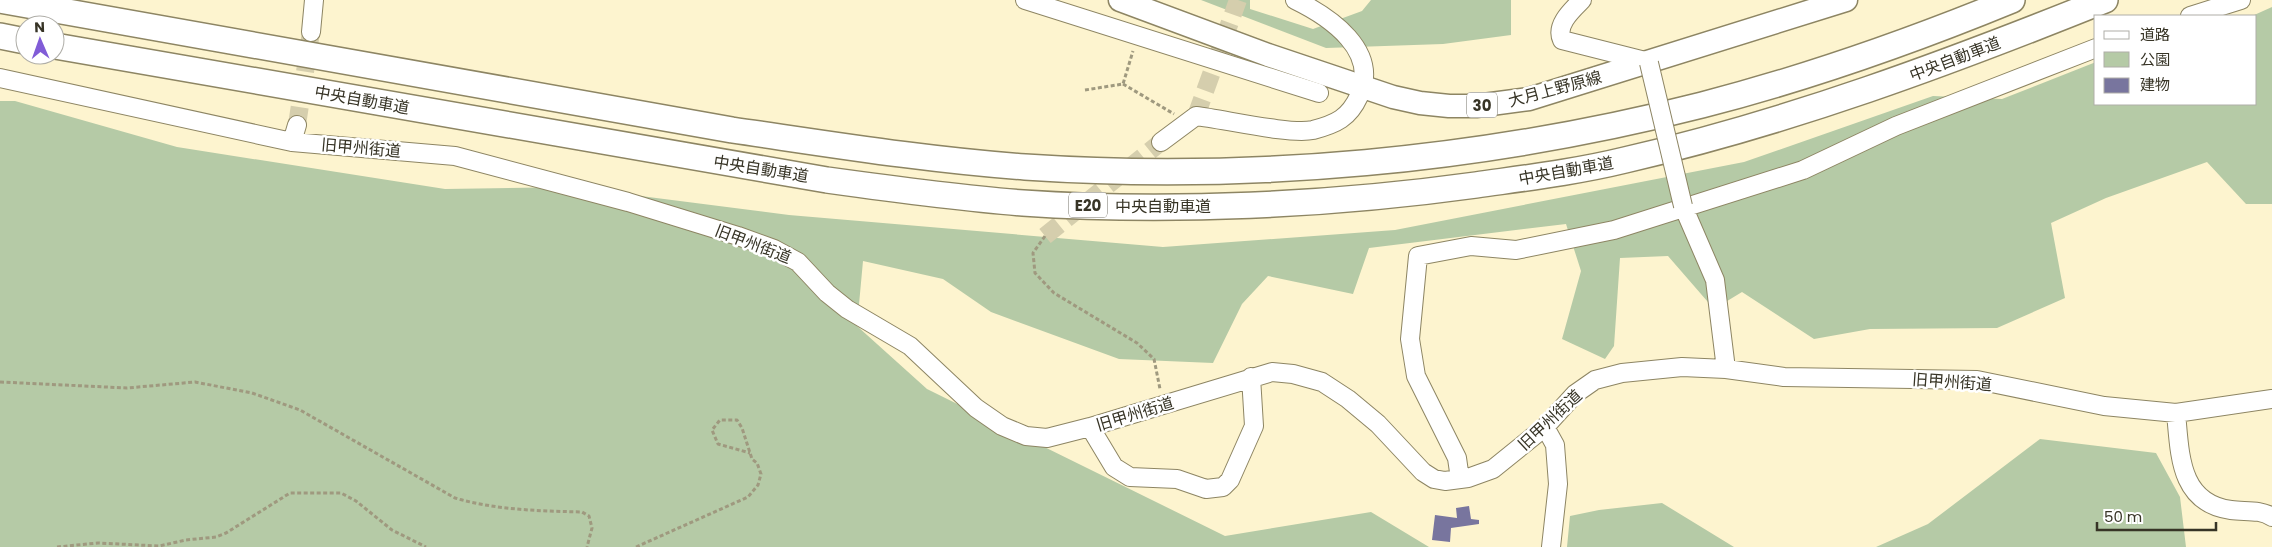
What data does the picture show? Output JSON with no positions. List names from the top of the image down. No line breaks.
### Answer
{"streets":{"highway":["中央自動車道","E20"],"main road":["大月上野原線","30"],"street":["旧甲州街道"]},"legend":["道路","公園","建物"],"scale_bar":"50 m","north":"top"}
